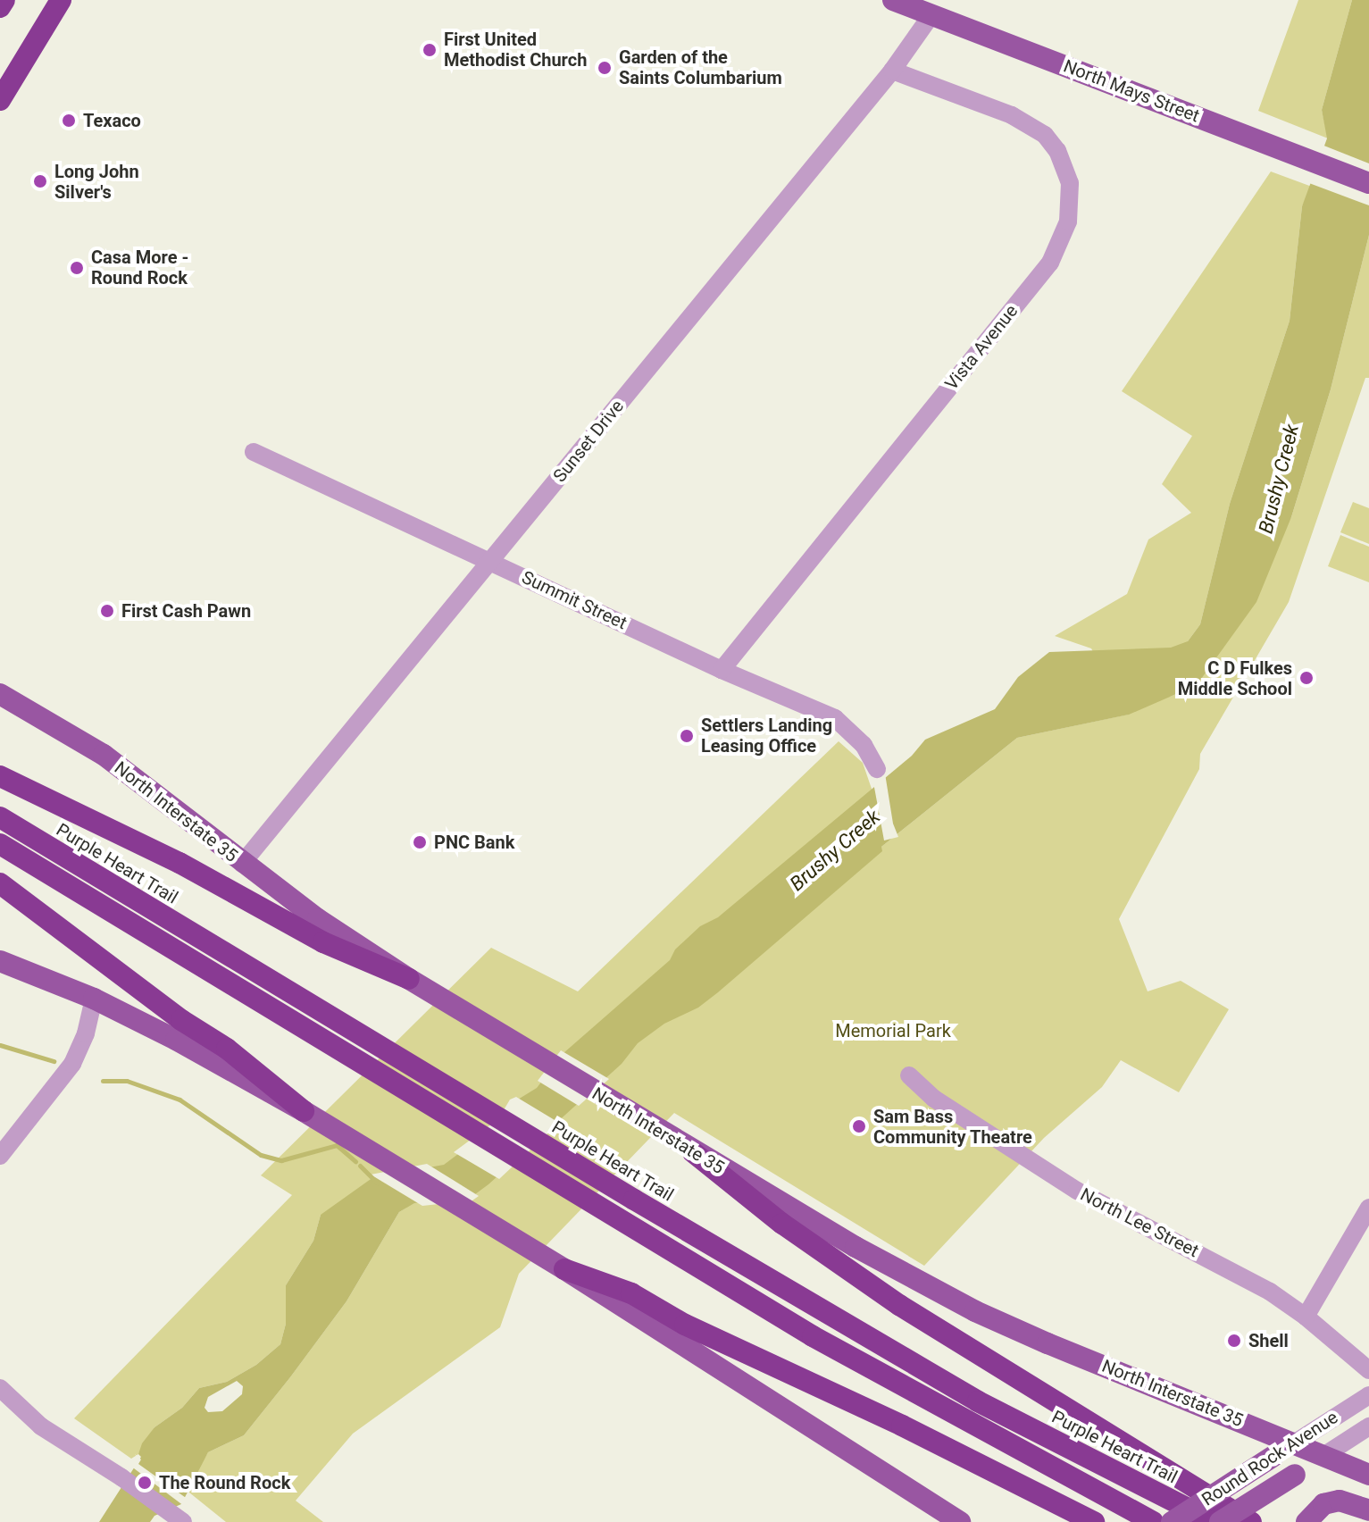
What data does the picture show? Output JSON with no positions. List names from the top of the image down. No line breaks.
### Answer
{"streets":{"highway":["Purple Heart Trail"],"main road":["North Mays Street","North Interstate 35","Round Rock Avenue"],"street":["Vista Avenue","Sunset Drive","Summit Street","North Lee Street"]},"crossings":[["North Mays Street","Sunset Drive"],["Vista Avenue","Sunset Drive"],["Vista Avenue","Summit Street"],["Sunset Drive","Summit Street"],["Sunset Drive","North Interstate 35"],["North Interstate 35","Round Rock Avenue"],["Purple Heart Trail","Round Rock Avenue"]],"water":["Brushy Creek"],"parks":["Memorial Park"],"places":["First United Methodist Church","Garden of the Saints Columbarium","Texaco","Long John Silver's","Casa More - Round Rock","First Cash Pawn","C D Fulkes Middle School","Settlers Landing Leasing Office","PNC Bank","Sam Bass Community Theatre","Shell","The Round Rock"]}
